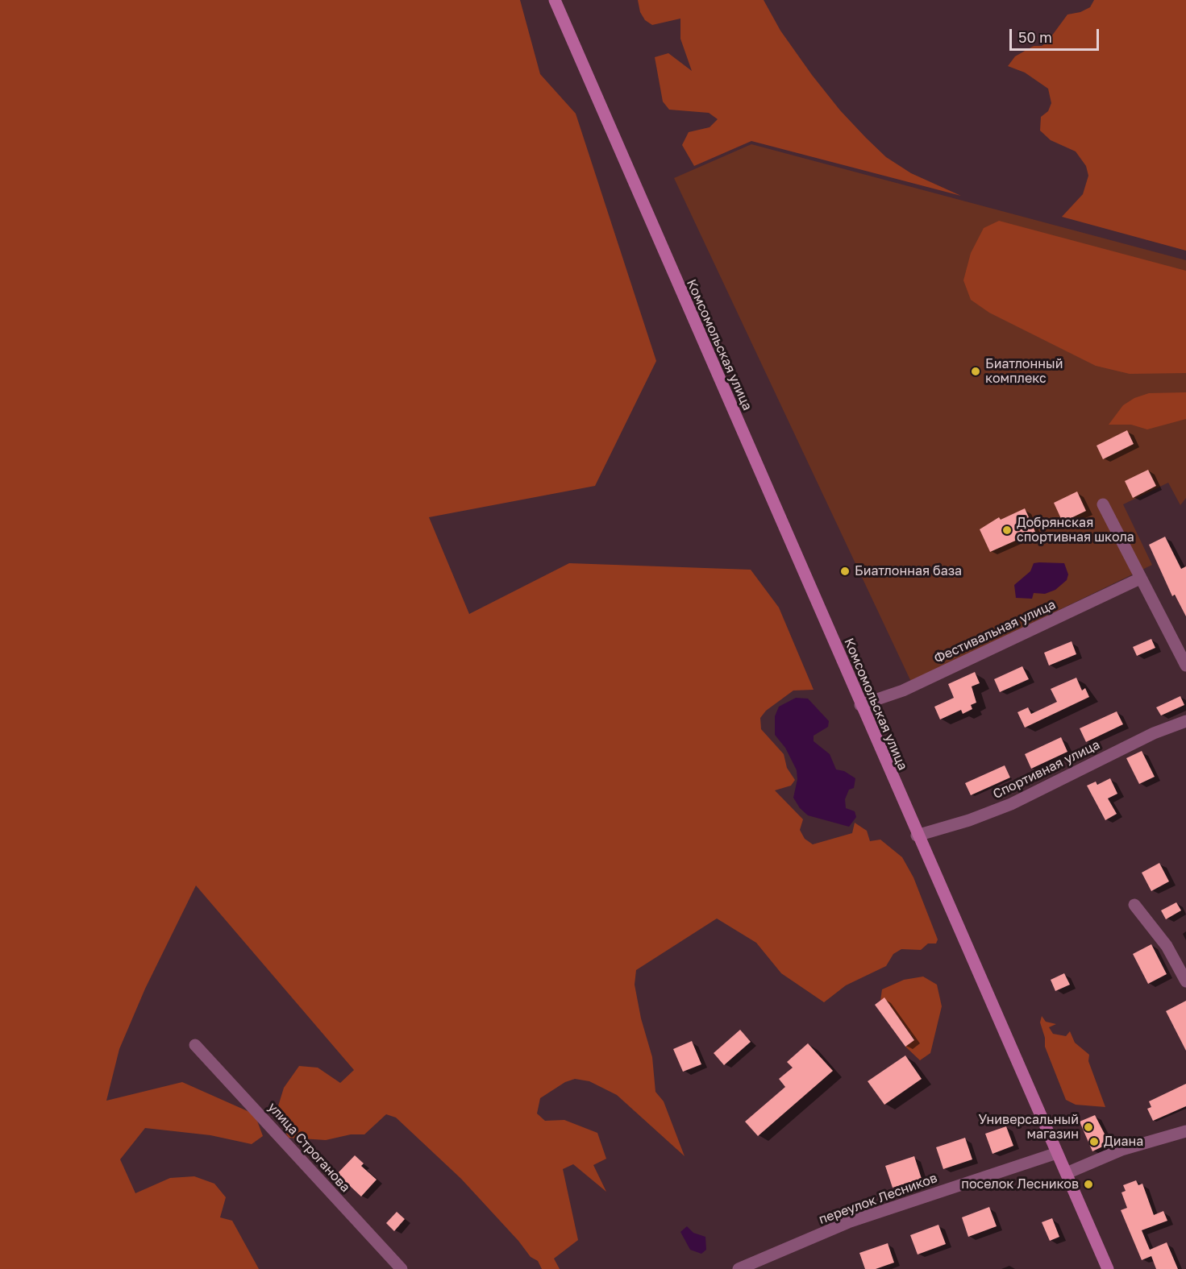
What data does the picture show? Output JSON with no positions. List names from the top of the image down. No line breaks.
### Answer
{"streets":{"main road":["Комсомольская улица"],"street":["Фестивальная улица","Спортивная улица","улица Строганова","переулок Лесников"]},"crossings":[["Комсомольская улица","Фестивальная улица"],["Комсомольская улица","Спортивная улица"],["Комсомольская улица","переулок Лесников"]],"places":["Биатлонный комплекс","Добрянская спортивная школа","Биатлонная база","Универсальный магазин","Диана","поселок Лесников"],"scale_bar":"50 m"}
